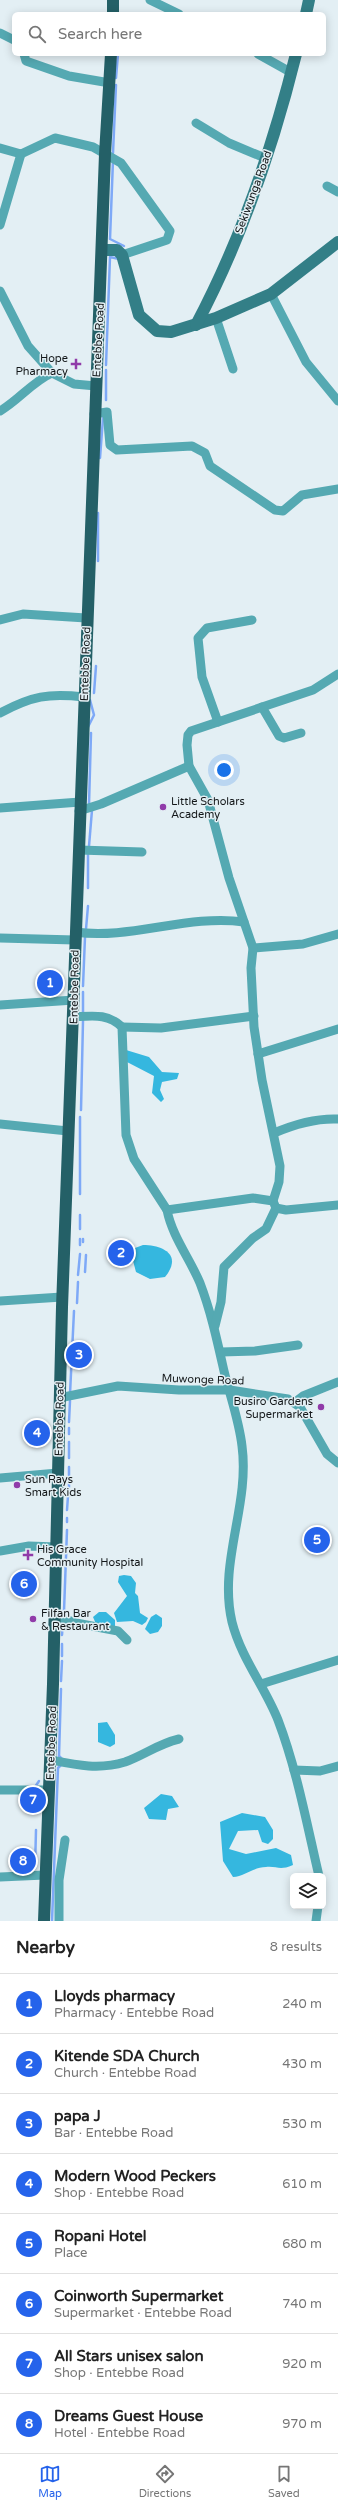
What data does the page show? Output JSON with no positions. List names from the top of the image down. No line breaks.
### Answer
{"streets":{"main road":["Sekiwunga Road","Entebbe Road"],"street":["Muwonge Road"]},"crossings":[["Entebbe Road","Muwonge Road"]],"places":{"health":["Hope Pharmacy","His Grace Community Hospital"],"other":["Little Scholars Academy","Busiro Gardens Supermarket","Sun Rays Smart Kids","Filfan Bar & Restaurant"]},"page":{"search":"Search here","pins":["1","2","3","4","5","6","7","8"],"heading":["Nearby","8 results"],"list":[{"mark":"1","name":"Lloyds pharmacy","note":"Pharmacy · Entebbe Road","value":"240 m"},{"mark":"2","name":"Kitende SDA Church","note":"Church · Entebbe Road","value":"430 m"},{"mark":"3","name":"papa J","note":"Bar · Entebbe Road","value":"530 m"},{"mark":"4","name":"Modern Wood Peckers","note":"Shop · Entebbe Road","value":"610 m"},{"mark":"5","name":"Ropani Hotel","note":"Place","value":"680 m"},{"mark":"6","name":"Coinworth Supermarket","note":"Supermarket · Entebbe Road","value":"740 m"},{"mark":"7","name":"All Stars unisex salon","note":"Shop · Entebbe Road","value":"920 m"},{"mark":"8","name":"Dreams Guest House","note":"Hotel · Entebbe Road","value":"970 m"}],"nav":["Map","Directions","Saved"]}}
